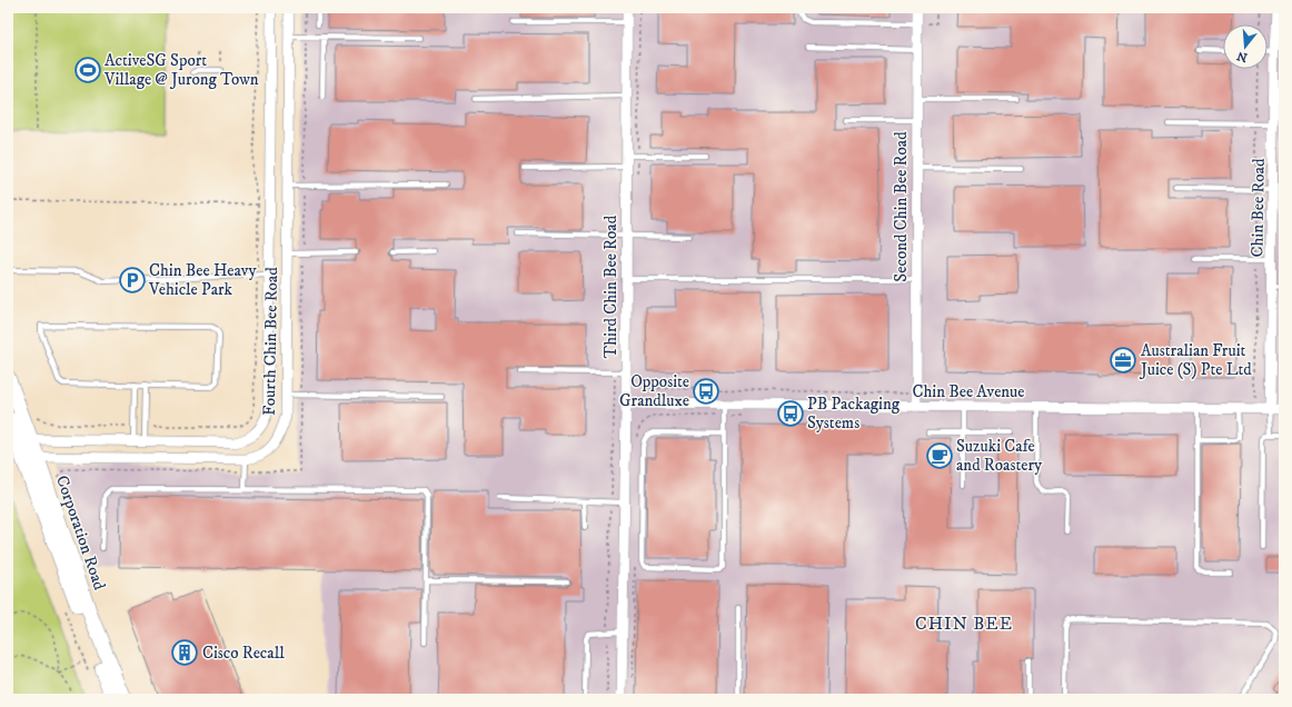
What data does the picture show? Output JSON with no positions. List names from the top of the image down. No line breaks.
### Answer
{"streets":{"main road":["Corporation Road"],"street":["Second Chin Bee Road","Chin Bee Road","Third Chin Bee Road","Fourth Chin Bee Road","Chin Bee Avenue"]},"crossings":[["Second Chin Bee Road","Chin Bee Avenue"],["Chin Bee Road","Chin Bee Avenue"],["Third Chin Bee Road","Chin Bee Avenue"],["Fourth Chin Bee Road","Corporation Road"]],"districts":["CHIN BEE"],"places":{"sports":["ActiveSG Sport Village @ Jurong Town"],"parking":["Chin Bee Heavy Vehicle Park"],"office":["Australian Fruit Juice (S) Pte Ltd"],"bus stop":["Opposite Grandluxe","PB Packaging Systems"],"cafe":["Suzuki Cafe and Roastery"],"building":["Cisco Recall"]},"north":"bottom"}
